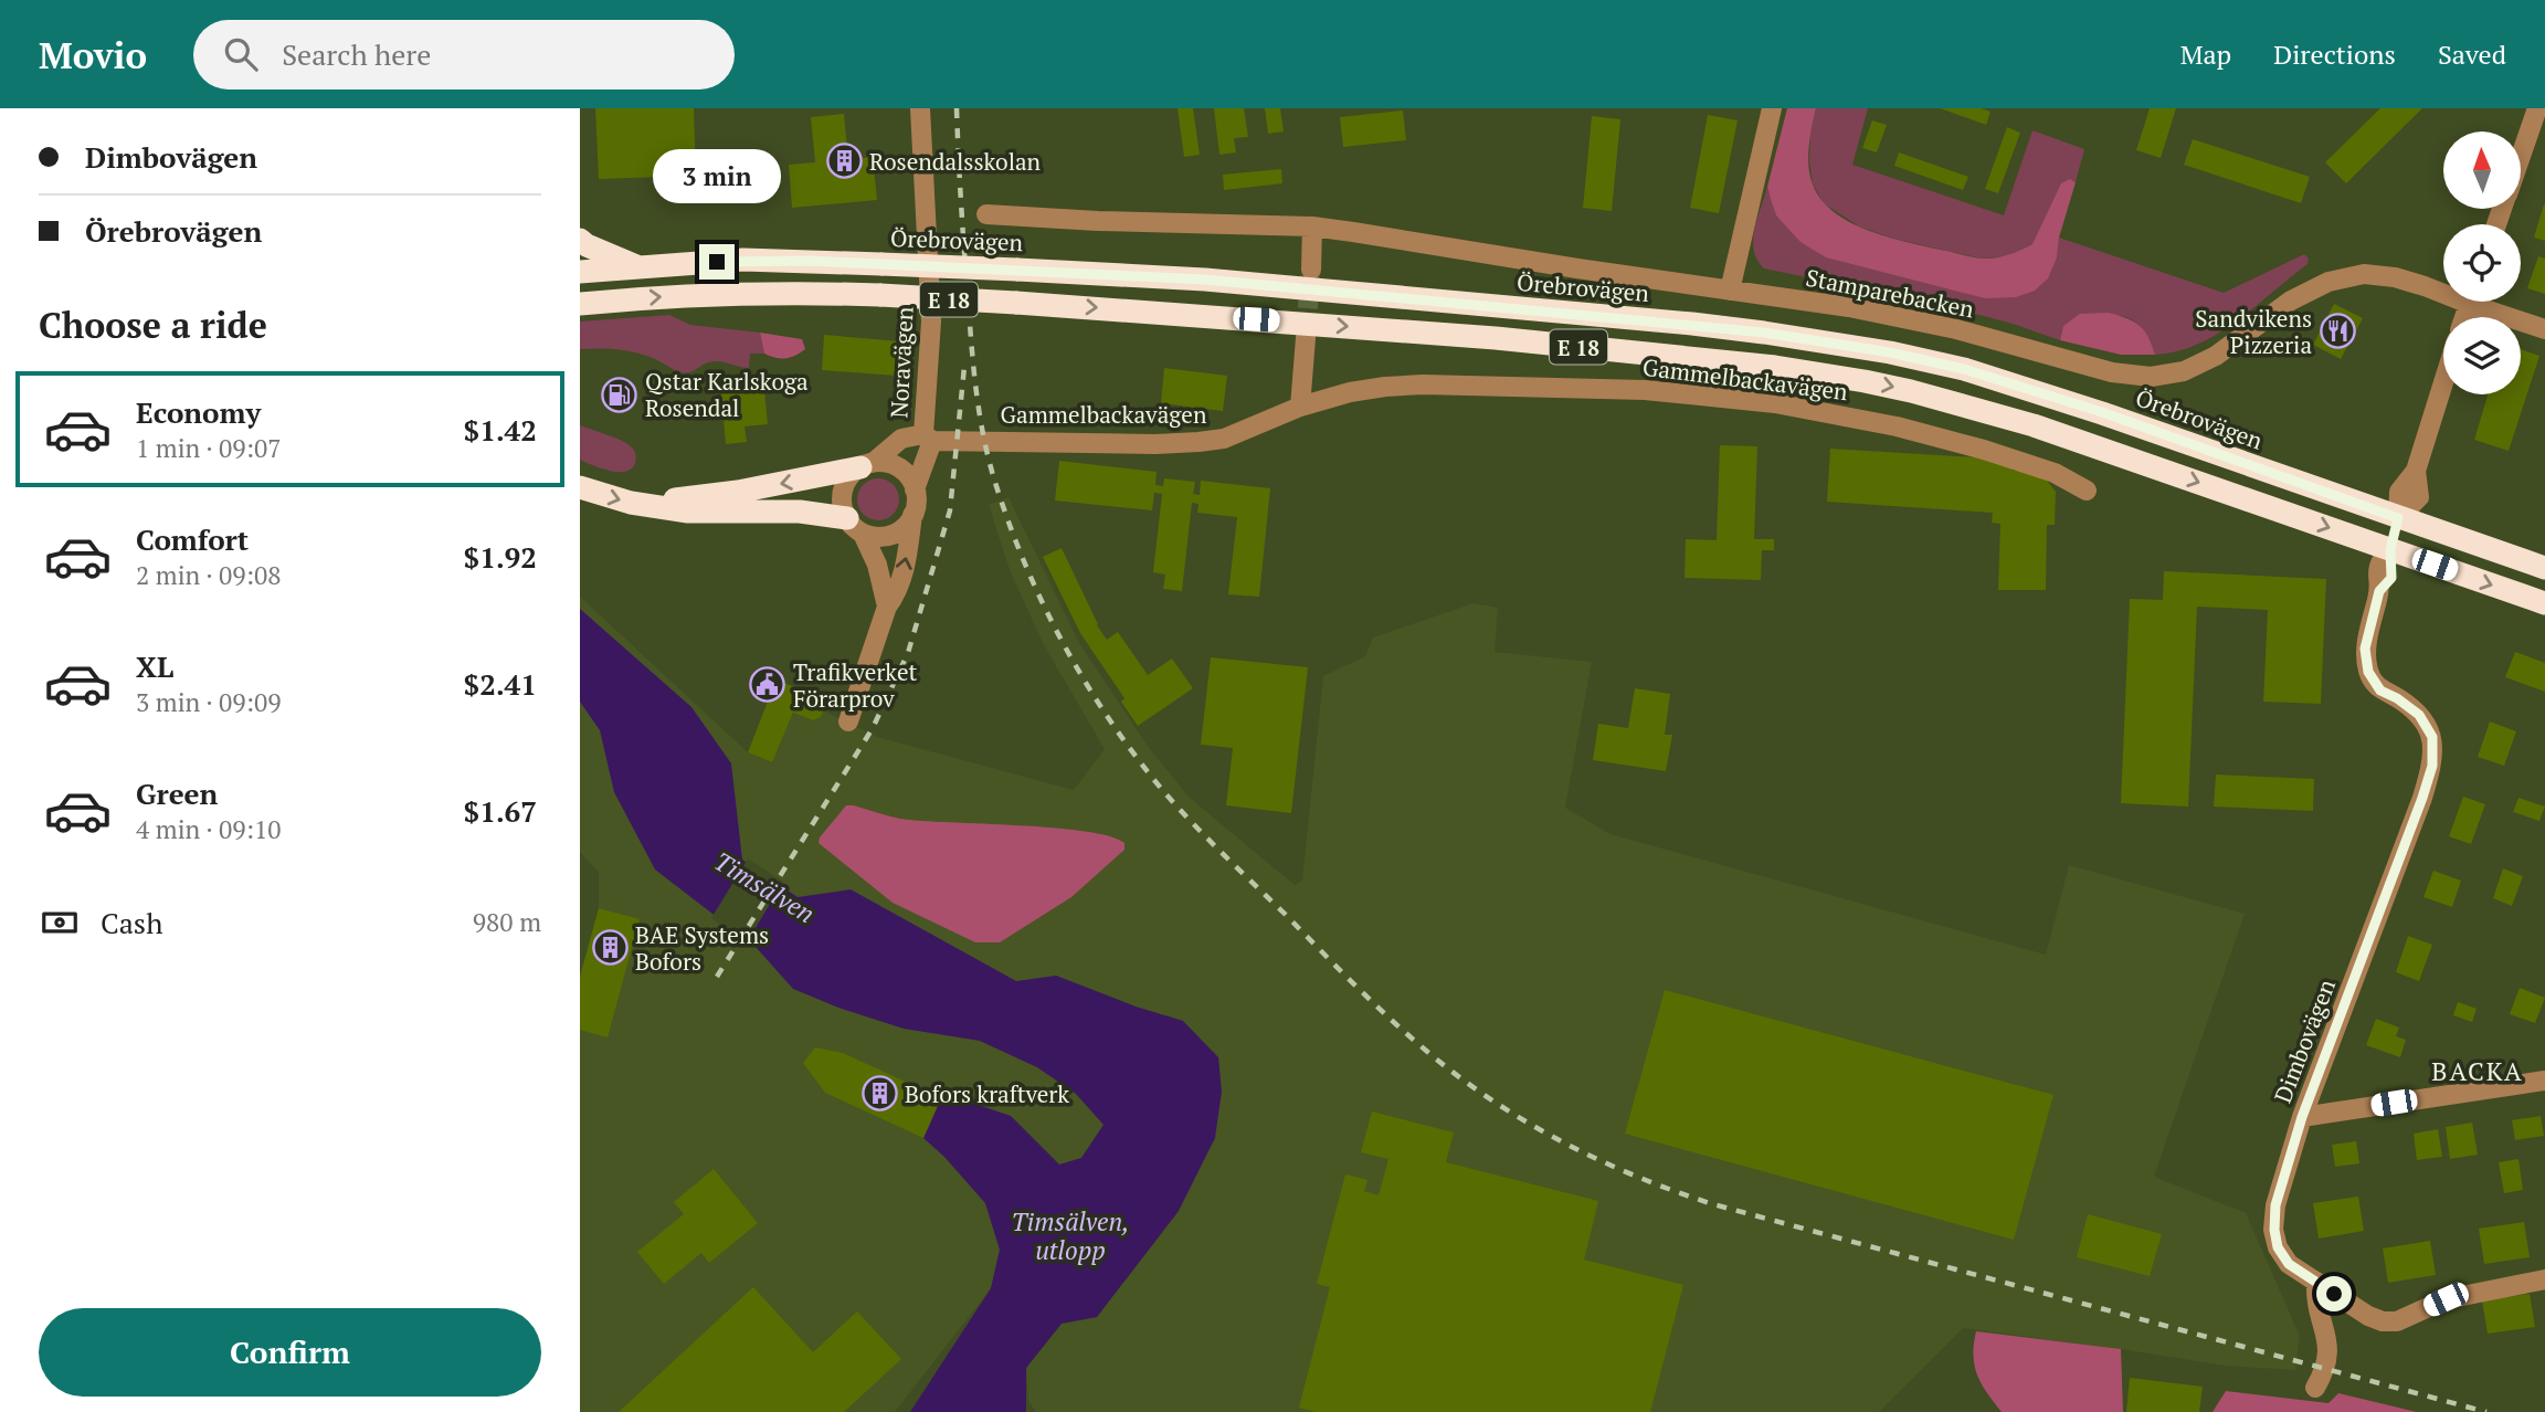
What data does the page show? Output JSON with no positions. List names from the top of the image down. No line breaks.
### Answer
{"streets":{"highway":["Örebrovägen","E 18"],"street":["Stamparebacken","Noravägen","Gammelbackavägen","Dimbovägen"]},"crossings":[["E 18","Dimbovägen"],["Noravägen","Gammelbackavägen"]],"districts":["BACKA"],"water":["Timsälven","Timsälven, utlopp"],"places":{"building":["Rosendalsskolan","BAE Systems Bofors","Bofors kraftverk"],"restaurant":["Sandvikens Pizzeria"],"fuel station":["Qstar Karlskoga Rosendal"],"public building":["Trafikverket Förarprov"]},"north":"top","page":{"header":"Movio","search":"Search here","nav":["Map","Directions","Saved"],"banner":["Dimbovägen","Örebrovägen"],"bubble":"3 min","heading":"Choose a ride","list":[{"name":"Economy","note":"1 min · 09:07","value":"$1.42"},{"name":"Comfort","note":"2 min · 09:08","value":"$1.92"},{"name":"XL","note":"3 min · 09:09","value":"$2.41"},{"name":"Green","note":"4 min · 09:10","value":"$1.67"}],"pay":["Cash","980 m"],"buttons":"Confirm"}}
